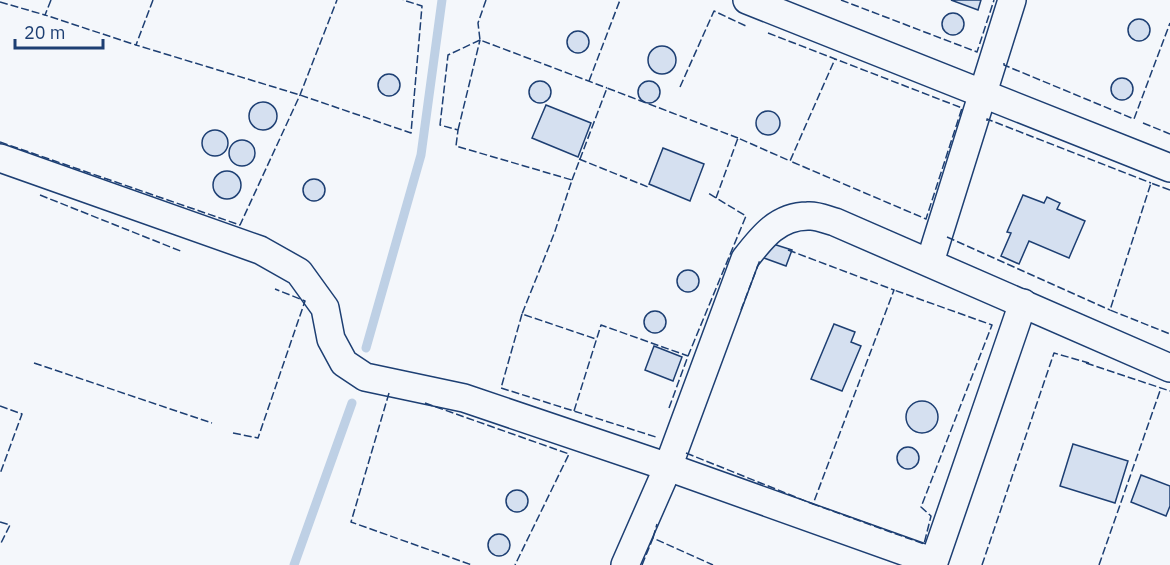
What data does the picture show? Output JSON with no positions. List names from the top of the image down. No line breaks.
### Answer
{"scale_bar":"20 m"}
